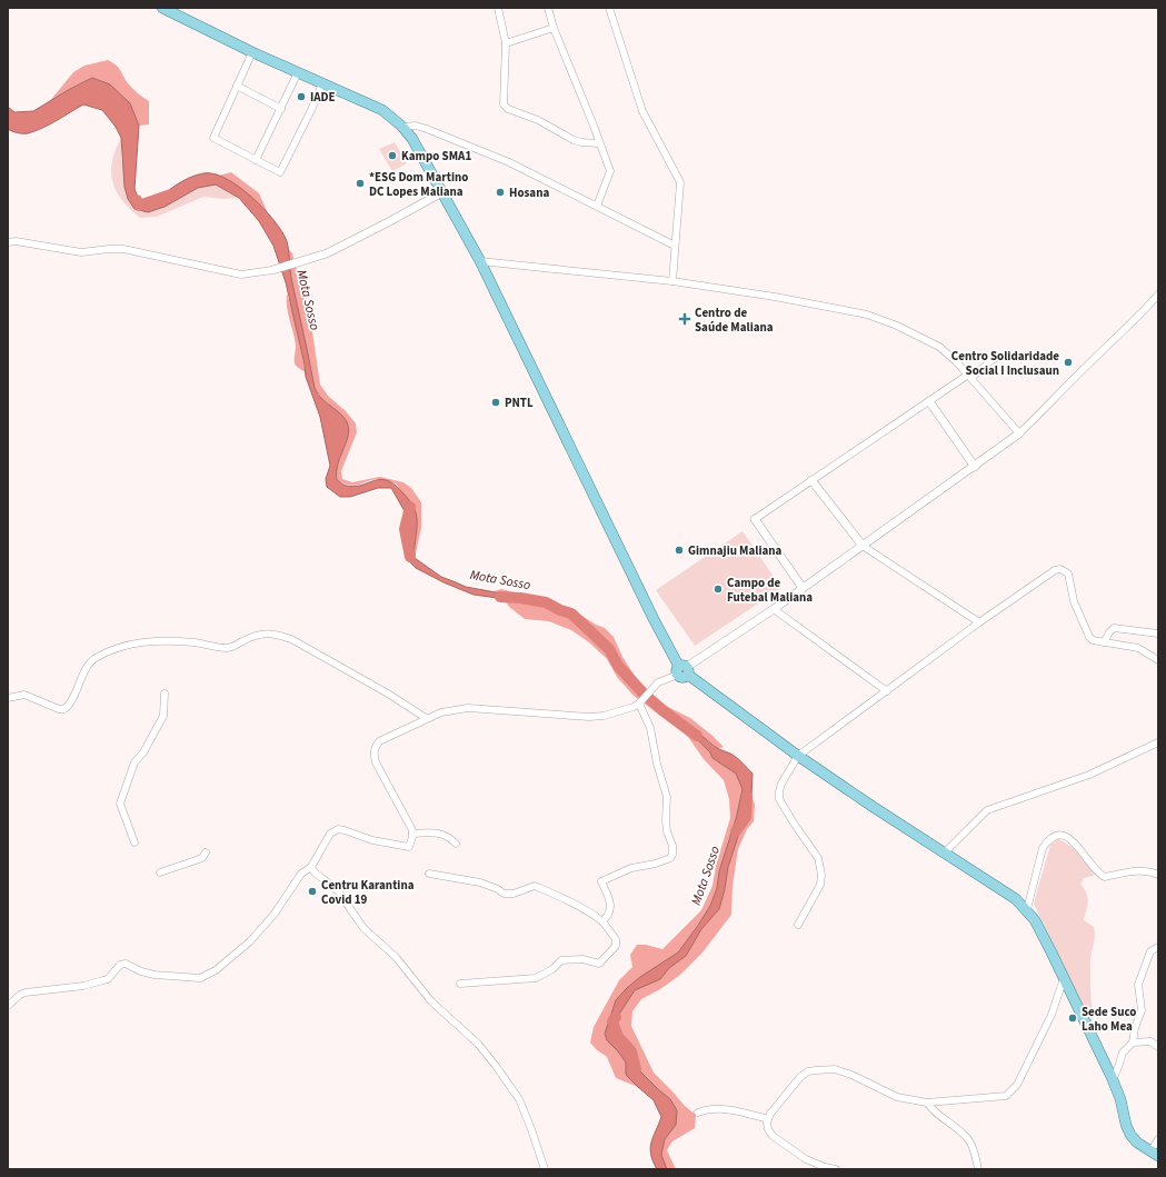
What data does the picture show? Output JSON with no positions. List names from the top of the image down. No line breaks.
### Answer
{"water":["Mota Sosso"],"places":{"other":["IADE","Kampo SMA1","*ESG Dom Martino DC Lopes Maliana","Hosana","Centro Solidaridade Social I Inclusaun","PNTL","Gimnajiu Maliana","Campo de Futebal Maliana","Centru Karantina Covid 19","Sede Suco Laho Mea"],"health":["Centro de Saúde Maliana"]}}
